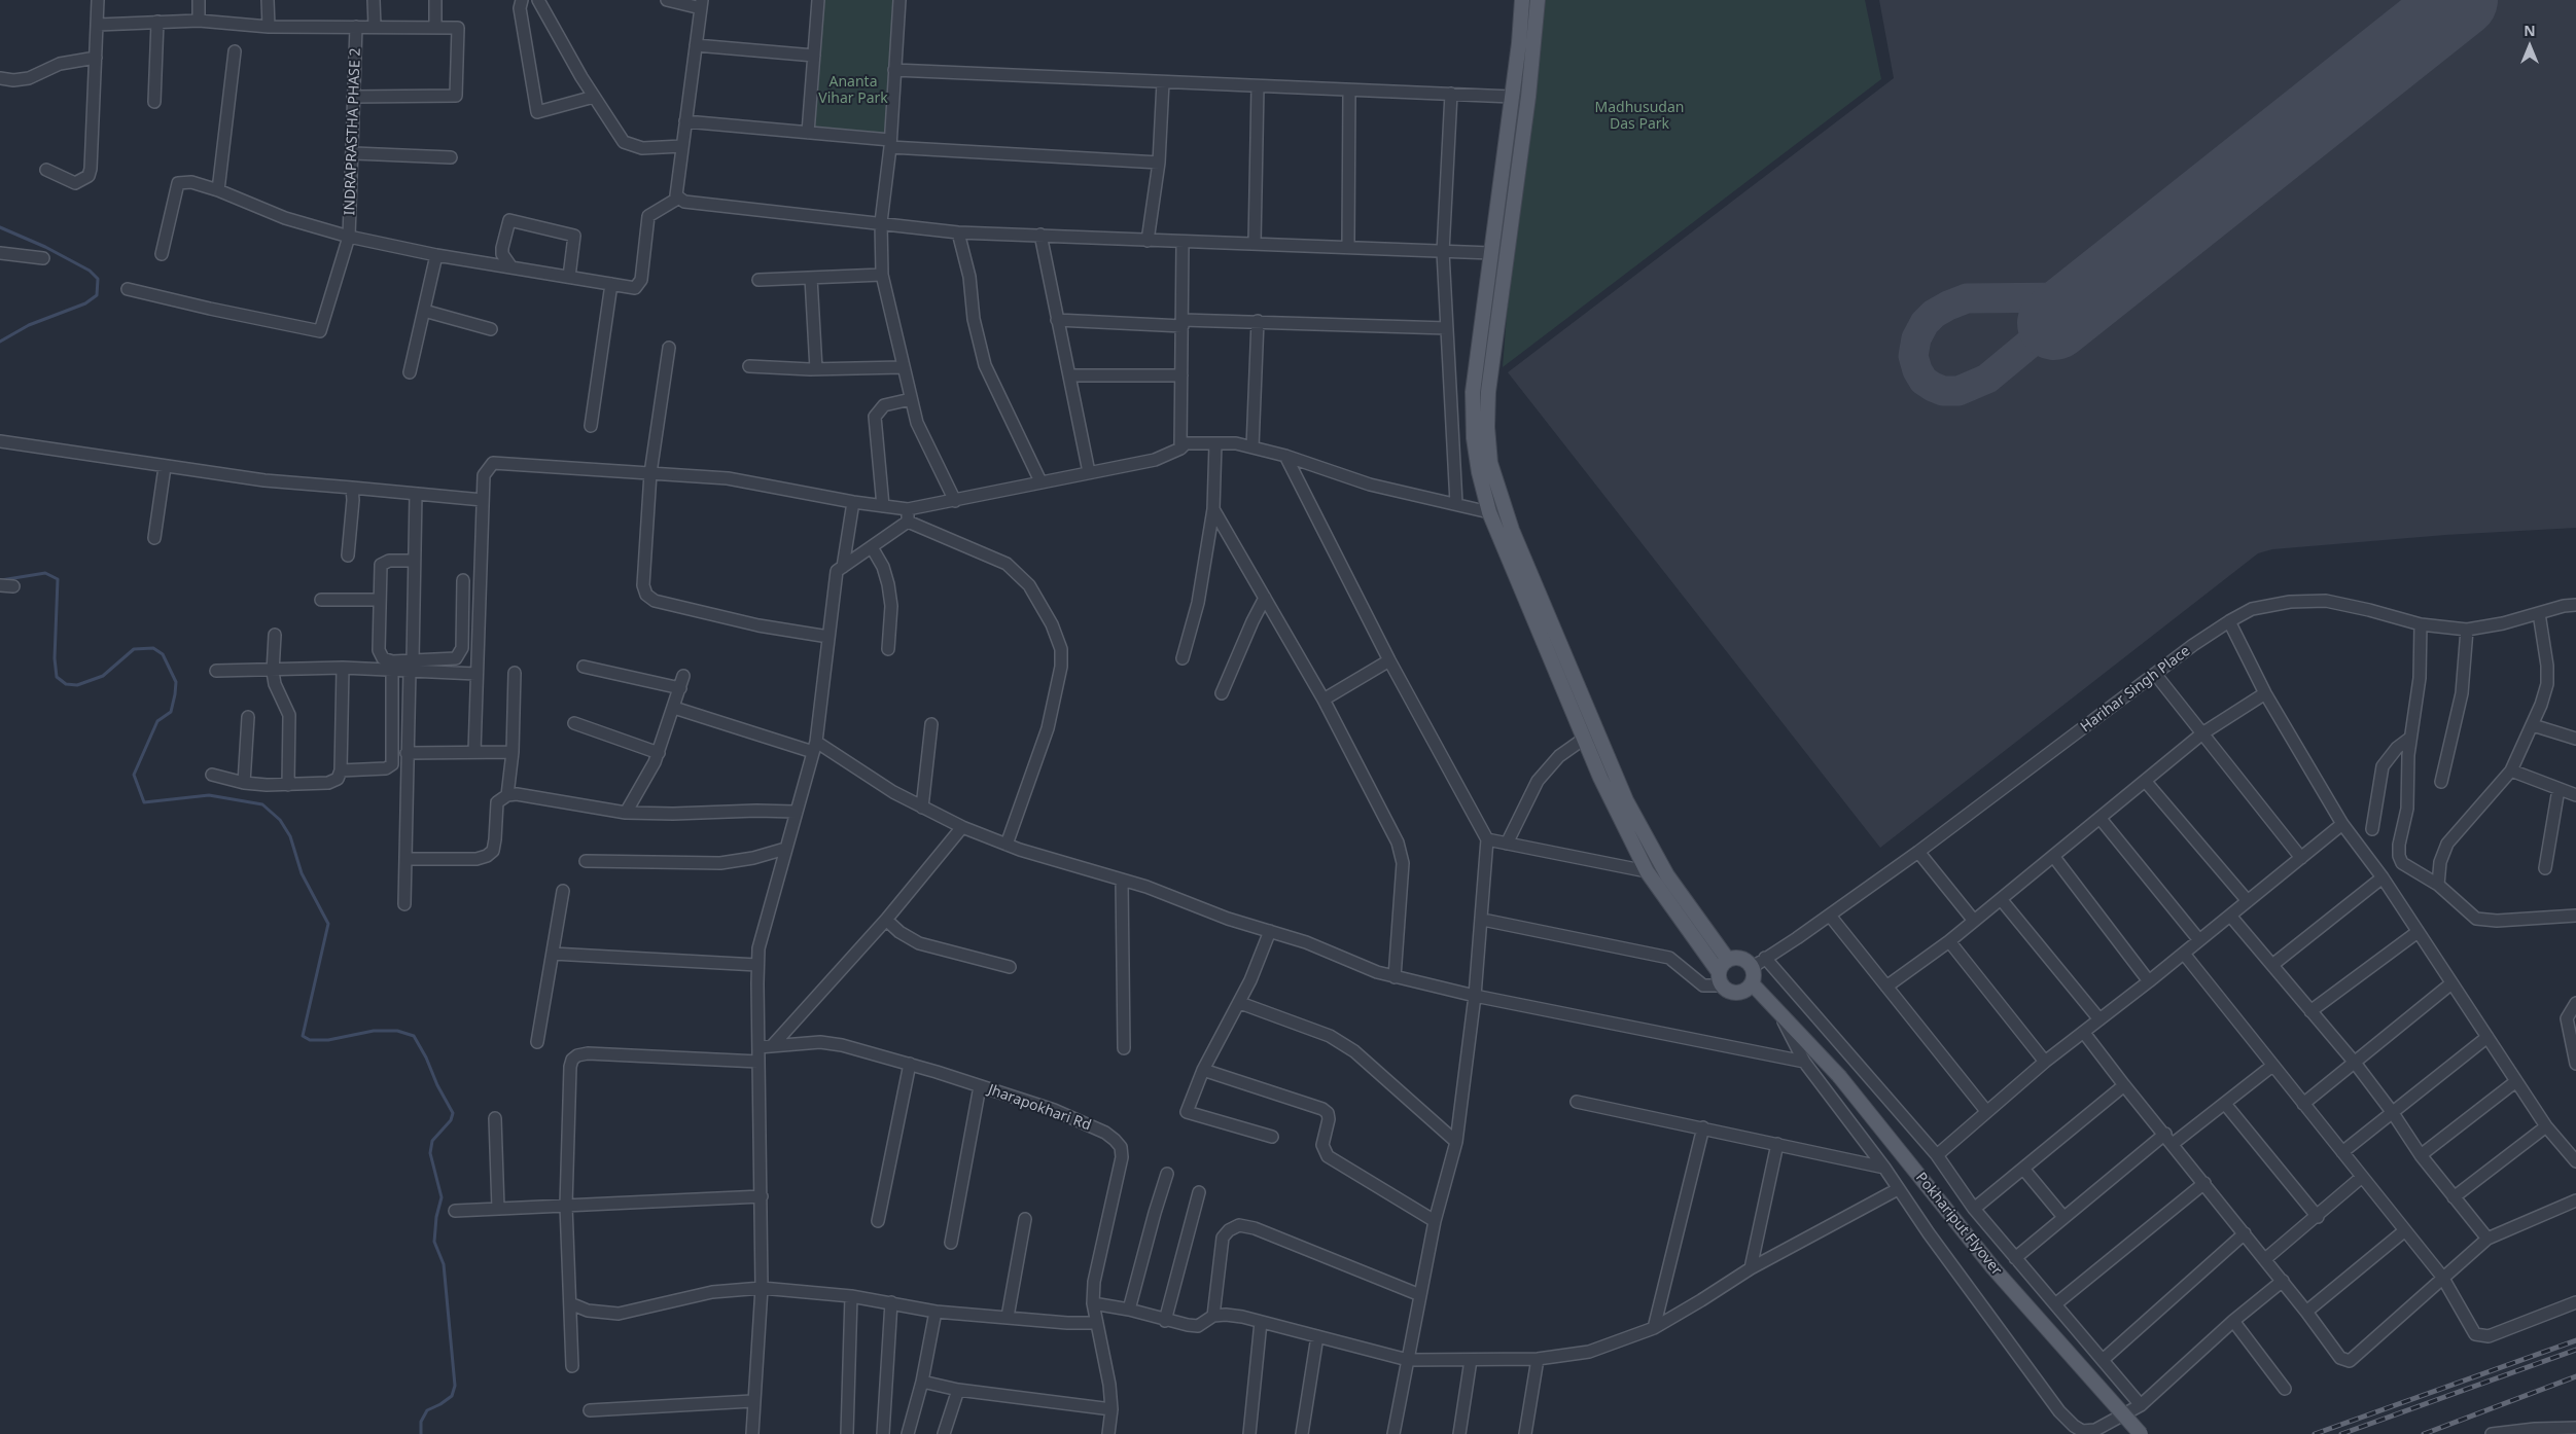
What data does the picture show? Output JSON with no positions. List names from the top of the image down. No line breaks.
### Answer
{"streets":{"main road":["Pokhariput Flyover"],"street":["INDRAPRASTHA PHASE 2","Harihar Singh Place","Jharapokhari Rd"]},"crossings":[["Harihar Singh Place","Pokhariput Flyover"]],"parks":["Ananta Vihar Park","Madhusudan Das Park"],"north":"top"}
